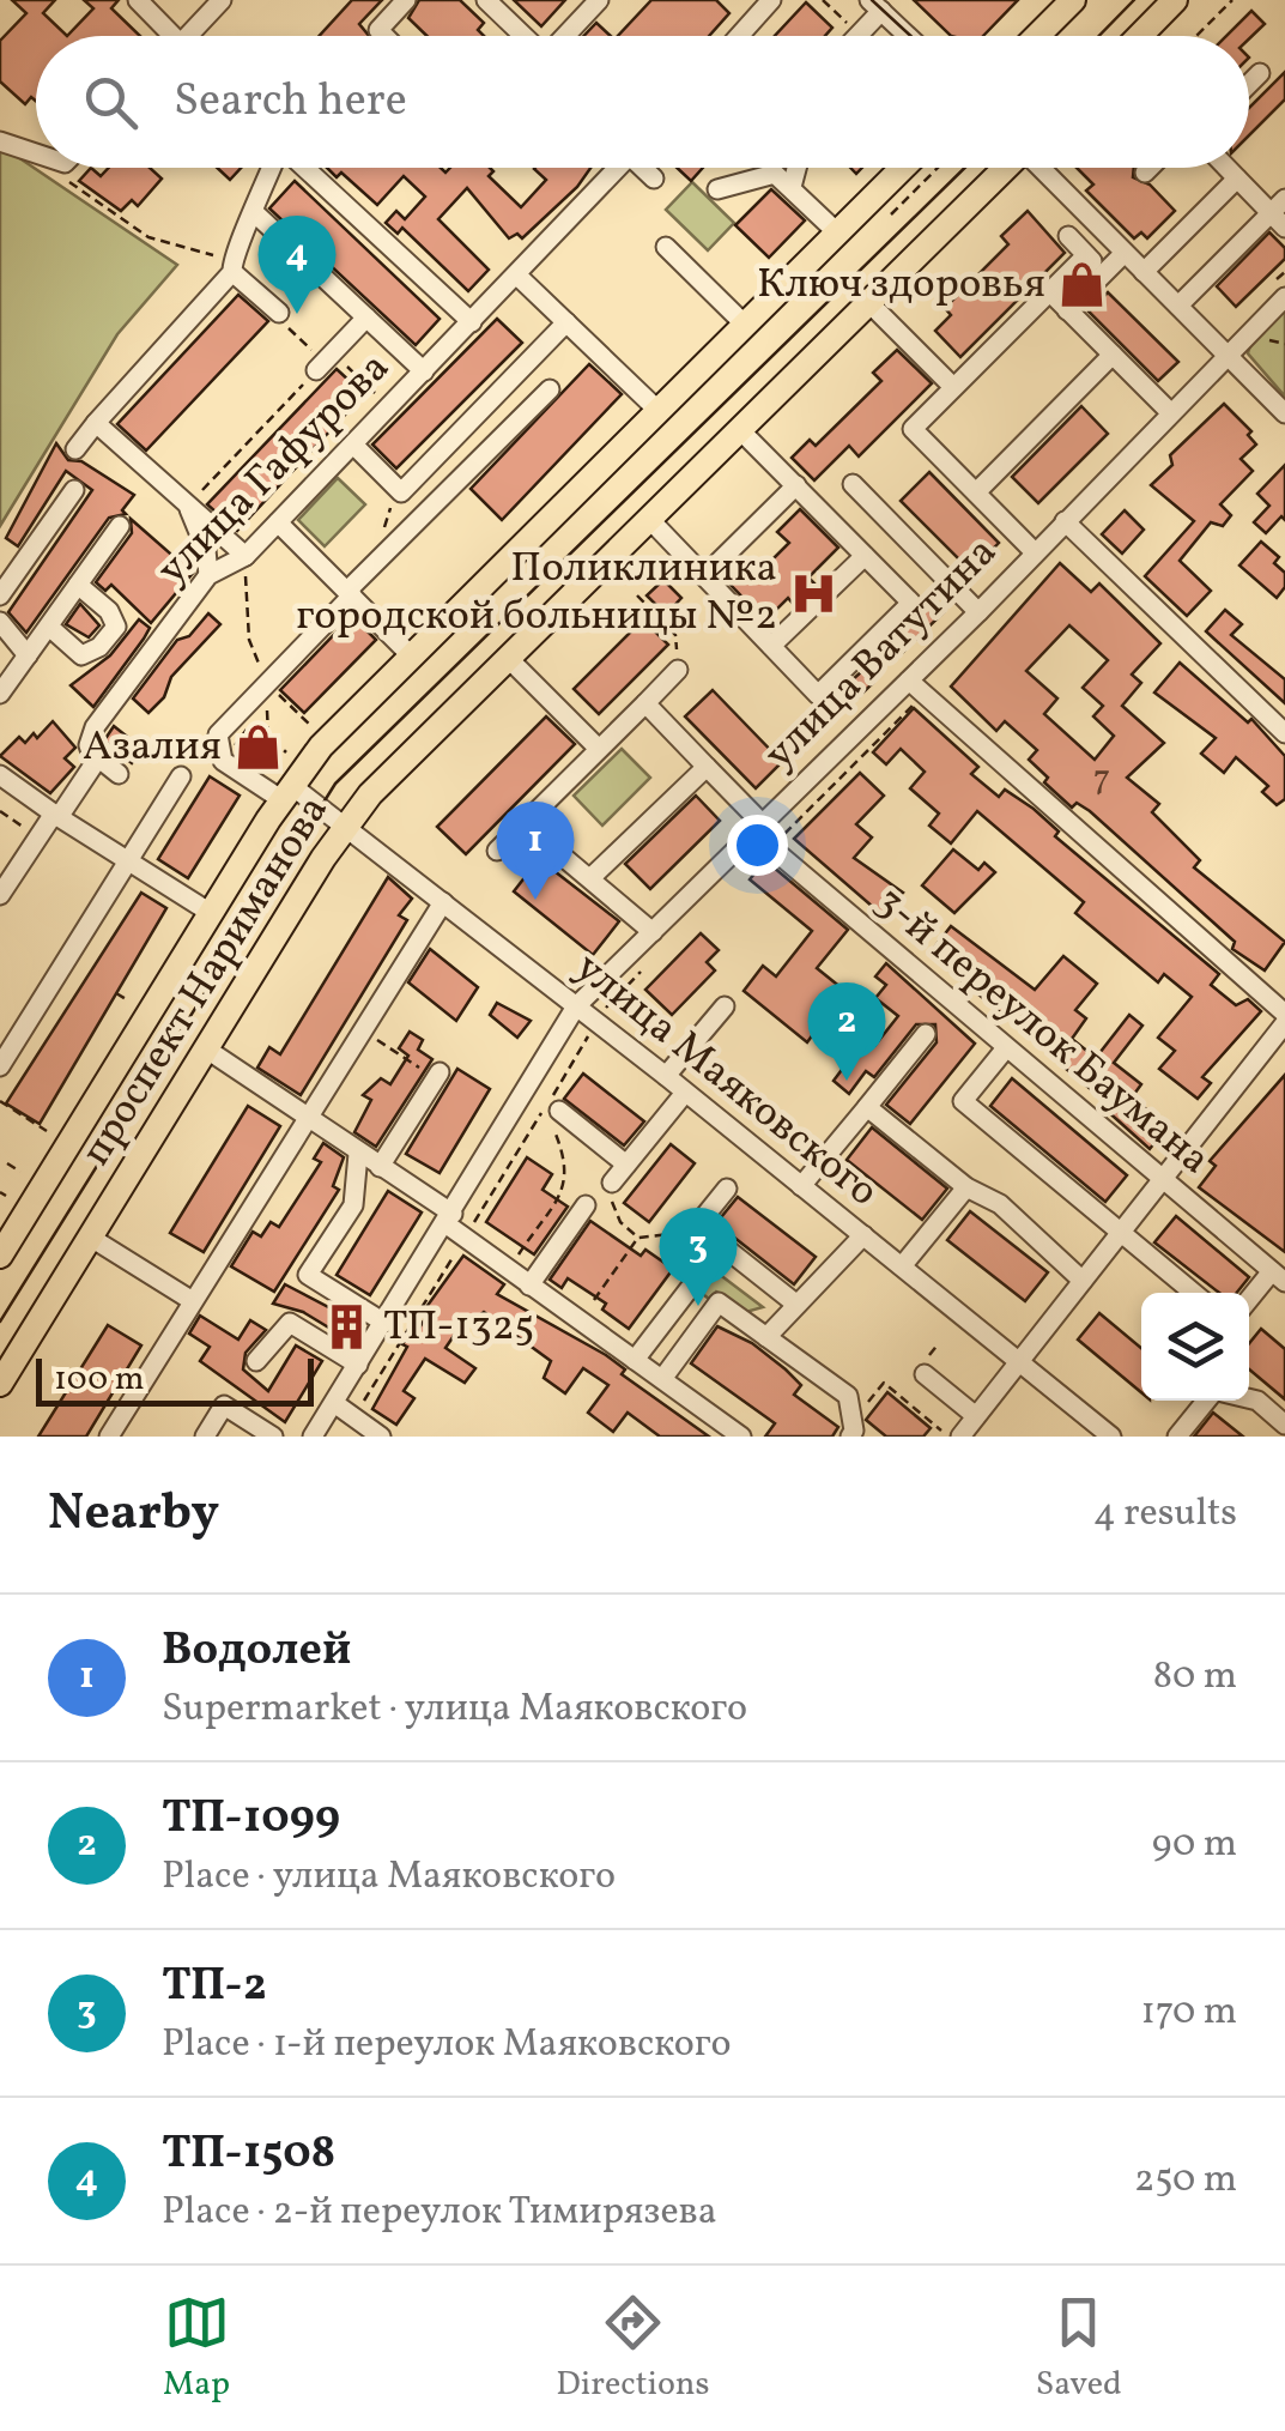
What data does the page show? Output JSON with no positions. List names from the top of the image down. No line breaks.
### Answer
{"streets":{"main road":["проспект Нариманова"],"street":["улица Гафурова","улица Ватутина","3-й переулок Баумана","улица Маяковского"]},"crossings":[["улица Ватутина","3-й переулок Баумана"],["улица Ватутина","улица Маяковского"],["проспект Нариманова","улица Маяковского"]],"places":{"shop":["Ключ здоровья","Азалия"],"hospital":["Поликлиника городской больницы №2"],"building":["ТП-1325"]},"house_numbers":["7"],"scale_bar":"100 m","page":{"search":"Search here","pins":["4","1","2","3"],"scale":"100 m","heading":["Nearby","4 results"],"list":[{"mark":"1","name":"Водолей","note":"Supermarket · улица Маяковского","value":"80 m"},{"mark":"2","name":"ТП-1099","note":"Place · улица Маяковского","value":"90 m"},{"mark":"3","name":"ТП-2","note":"Place · 1-й переулок Маяковского","value":"170 m"},{"mark":"4","name":"ТП-1508","note":"Place · 2-й переулок Тимирязева","value":"250 m"}],"nav":["Map","Directions","Saved"]}}
